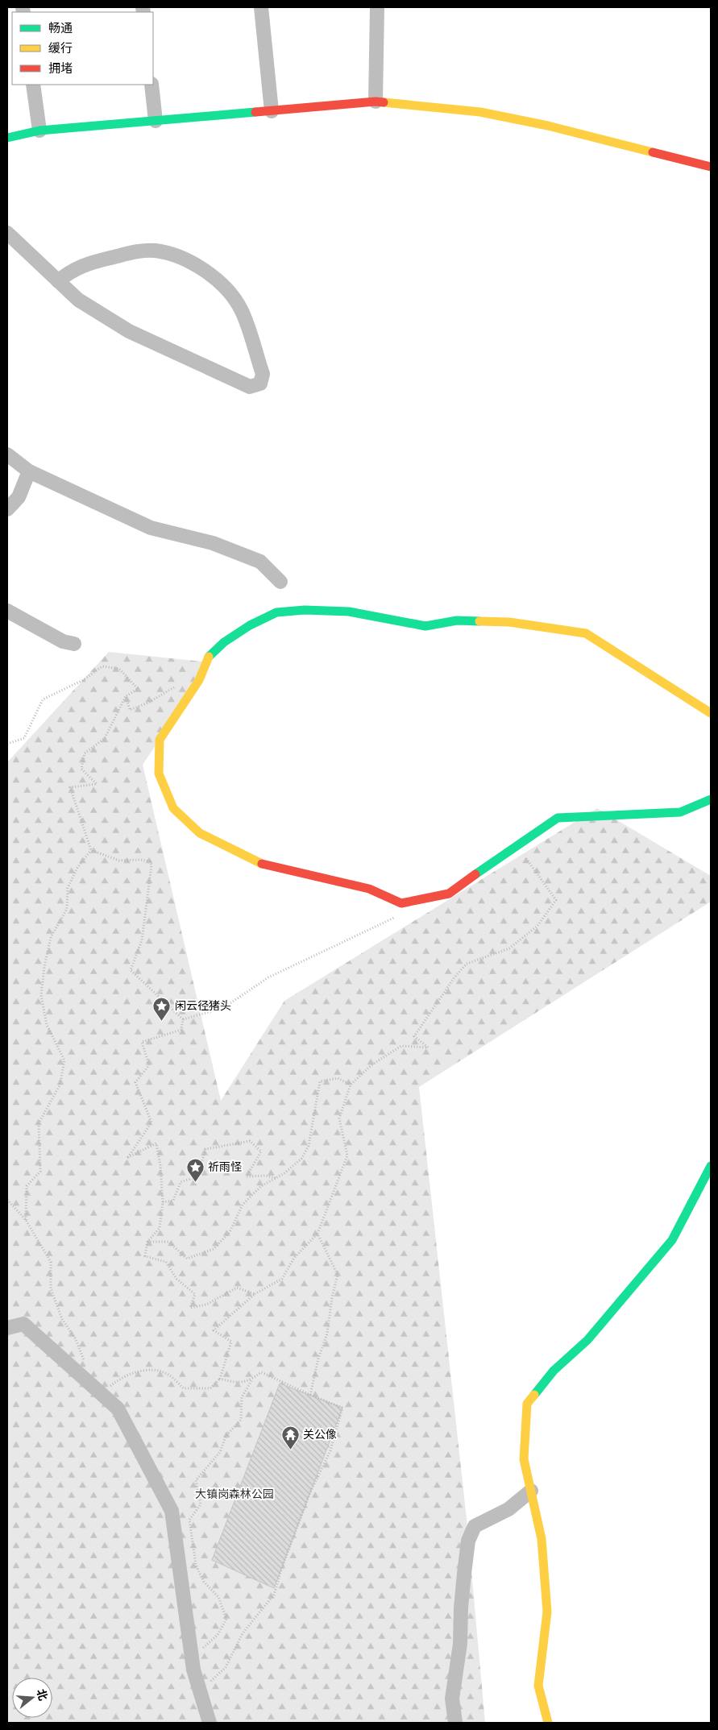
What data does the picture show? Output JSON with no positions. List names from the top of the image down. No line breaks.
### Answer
{"parks":["大镇岗森林公园"],"places":{"place":["闲云径猪头","祈雨怪"],"temple":["关公像"]},"legend":["畅通","缓行","拥堵"],"north":"right"}
